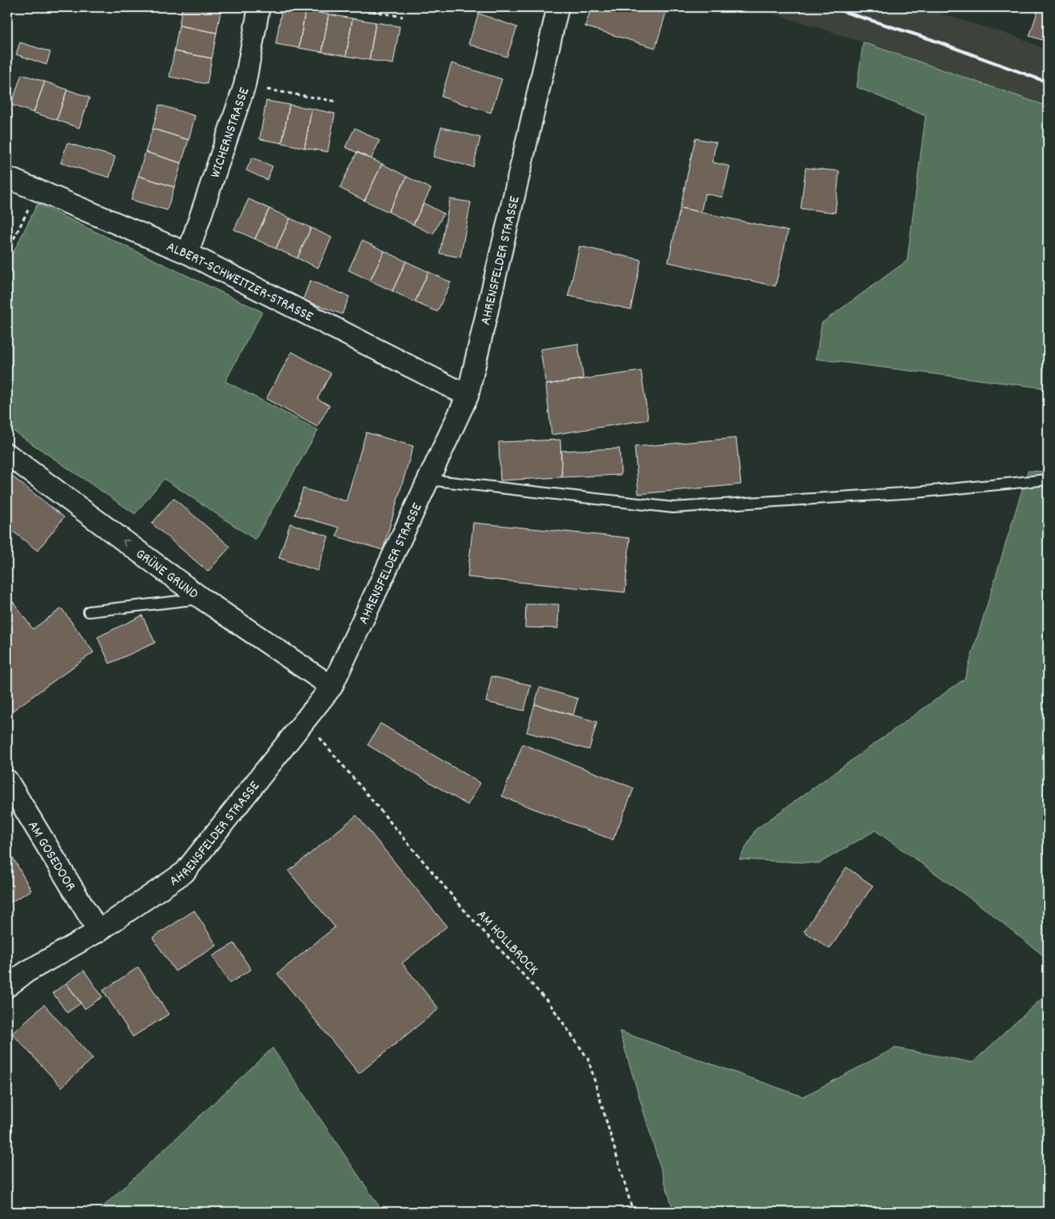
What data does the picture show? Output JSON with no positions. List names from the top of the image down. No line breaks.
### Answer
{"streets":{"street":["WICHERNSTRASSE","AHRENSFELDER STRASSE","ALBERT-SCHWEITZER-STRASSE","GRÜNE GRUND","AM GOSEDOOR"],"path":["AM HOLLBROCK"]},"crossings":[["WICHERNSTRASSE","ALBERT-SCHWEITZER-STRASSE"],["AHRENSFELDER STRASSE","ALBERT-SCHWEITZER-STRASSE"],["AHRENSFELDER STRASSE","GRÜNE GRUND"],["AHRENSFELDER STRASSE","AM GOSEDOOR"],["AHRENSFELDER STRASSE","AM HOLLBROCK"]],"one_way":["GRÜNE GRUND"]}
